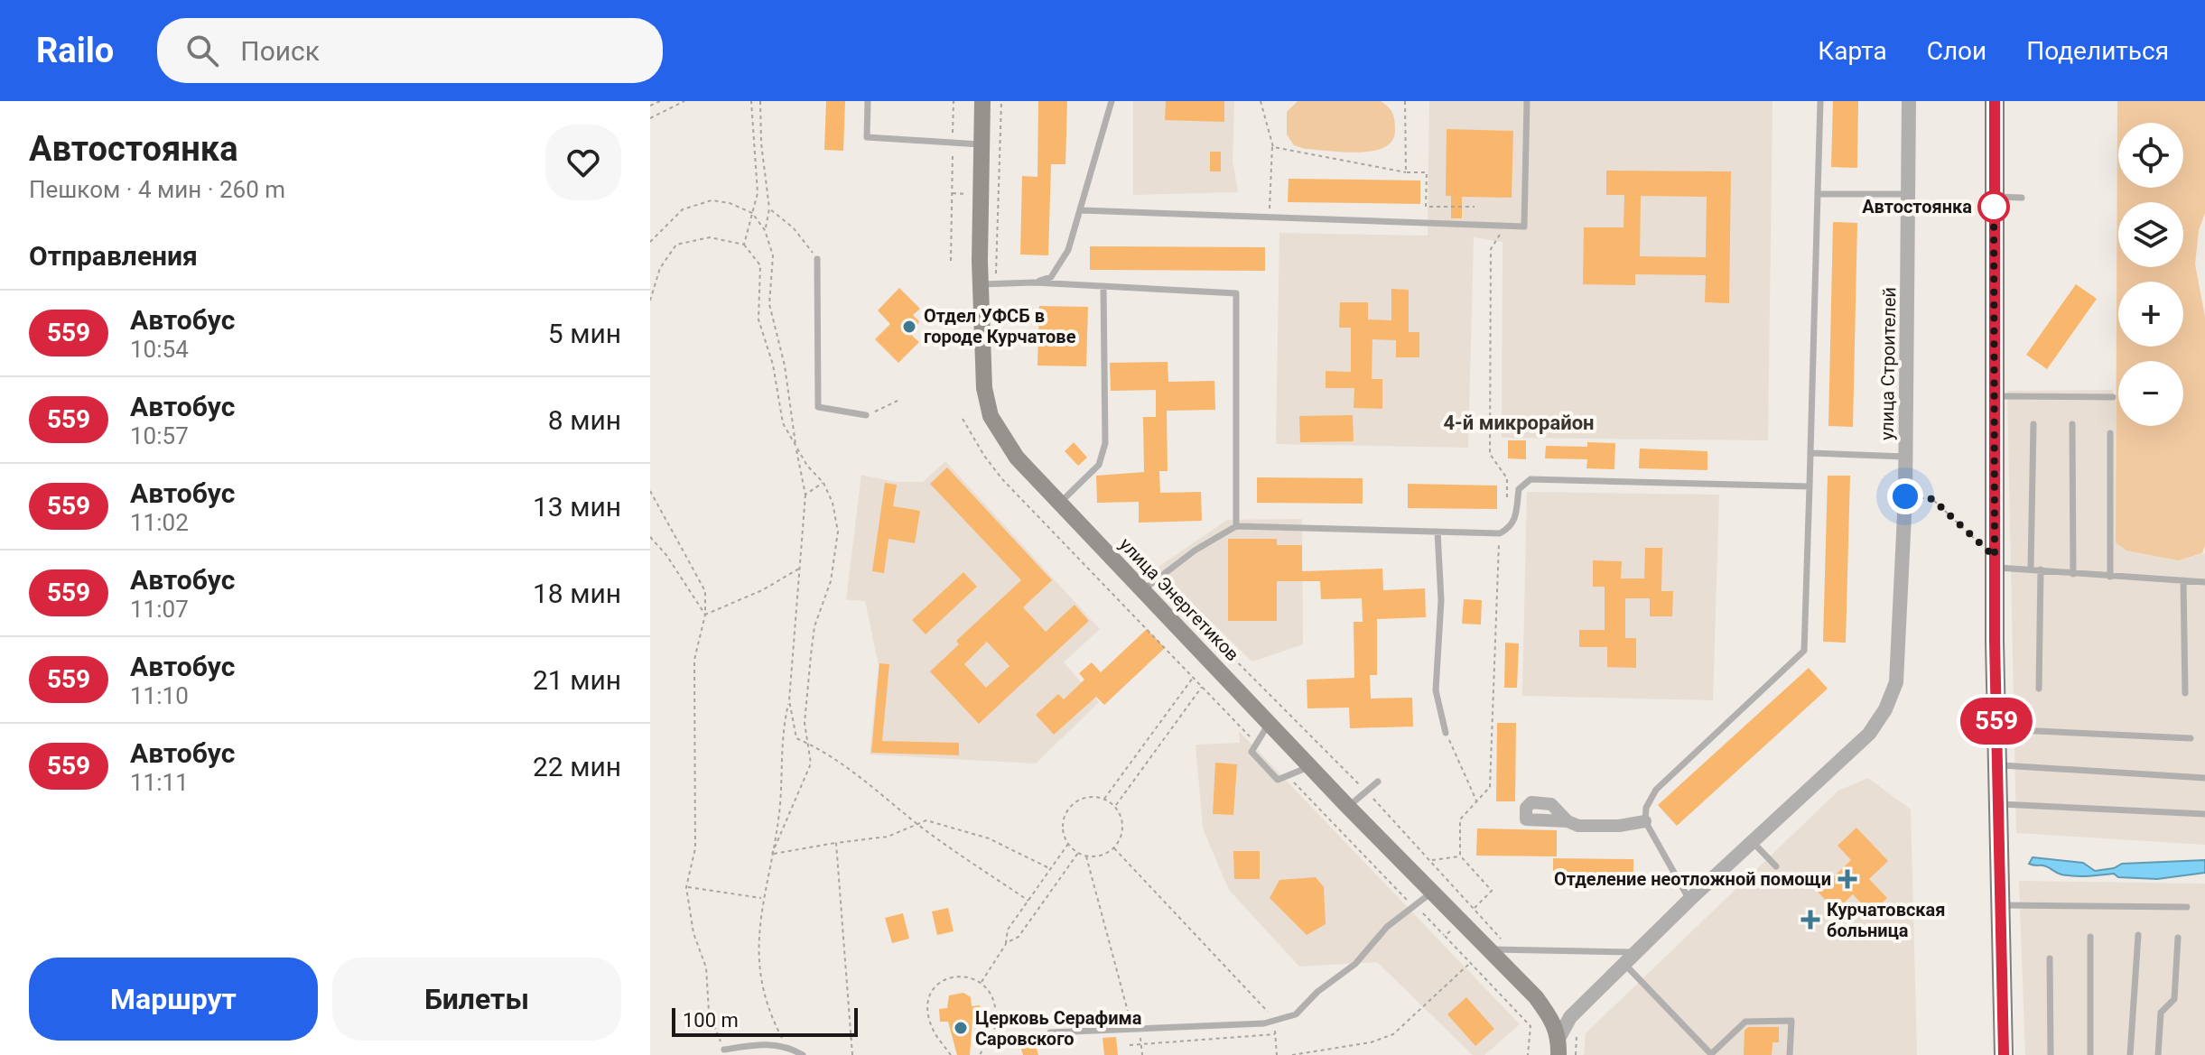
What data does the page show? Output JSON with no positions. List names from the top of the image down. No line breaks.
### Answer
{"streets":{"main road":["улица Энергетиков"],"street":["улица Строителей"]},"crossings":[["улица Строителей","улица Энергетиков"]],"districts":["4-й микрорайон"],"places":{"other":["Автостоянка","Отдел УФСБ в городе Курчатове","Церковь Серафима Саровского"],"health":["Отделение неотложной помощи","Курчатовская больница"]},"lines":["bus line 559"],"scale_bar":"100 m","page":{"header":"Railo","search":"Поиск","nav":["Карта","Слои","Поделиться"],"heading":[["Автостоянка","Пешком · 4 мин · 260 m"],"Отправления"],"on_map":"559","map_buttons":["+","−"],"list":[{"mark":"559","name":"Автобус","note":"10:54","value":"5 мин"},{"mark":"559","name":"Автобус","note":"10:57","value":"8 мин"},{"mark":"559","name":"Автобус","note":"11:02","value":"13 мин"},{"mark":"559","name":"Автобус","note":"11:07","value":"18 мин"},{"mark":"559","name":"Автобус","note":"11:10","value":"21 мин"},{"mark":"559","name":"Автобус","note":"11:11","value":"22 мин"}],"buttons":["Маршрут","Билеты"],"scale":"100 m"}}
